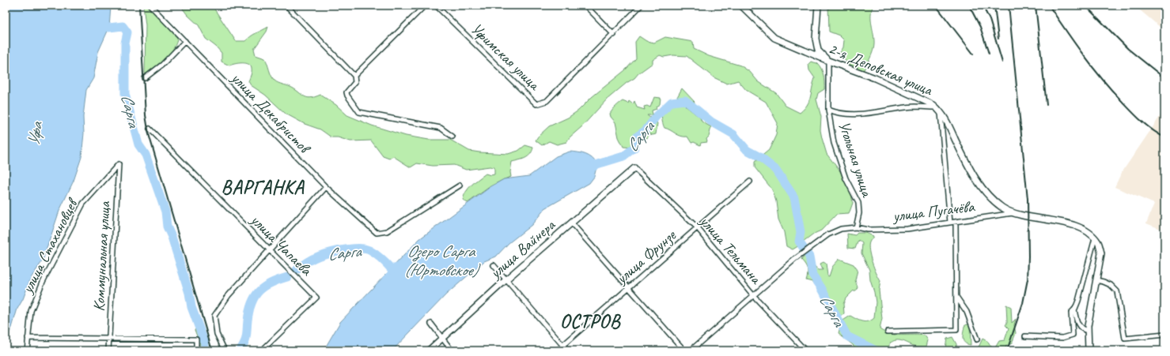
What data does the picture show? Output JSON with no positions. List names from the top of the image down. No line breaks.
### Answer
{"streets":{"street":["Уфимская улица","2-я Деповская улица","улица Декабристов","Угольная улица","улица Пугачёва","улица Чапаева","улица Стахановцев","улица Вайнера","улица Тельмана","Коммунальная улица","улица Фрунзе"]},"crossings":[["2-я Деповская улица","Угольная улица"],["2-я Деповская улица","улица Пугачёва"],["Угольная улица","улица Пугачёва"],["улица Пугачёва","улица Тельмана"],["улица Стахановцев","Коммунальная улица"],["улица Вайнера","улица Тельмана"],["улица Тельмана","улица Фрунзе"]],"districts":["ВАРГАНКА","ОСТРОВ"],"water":["Сарга","Уфа","Озеро Сарга (Юртовское)"]}
